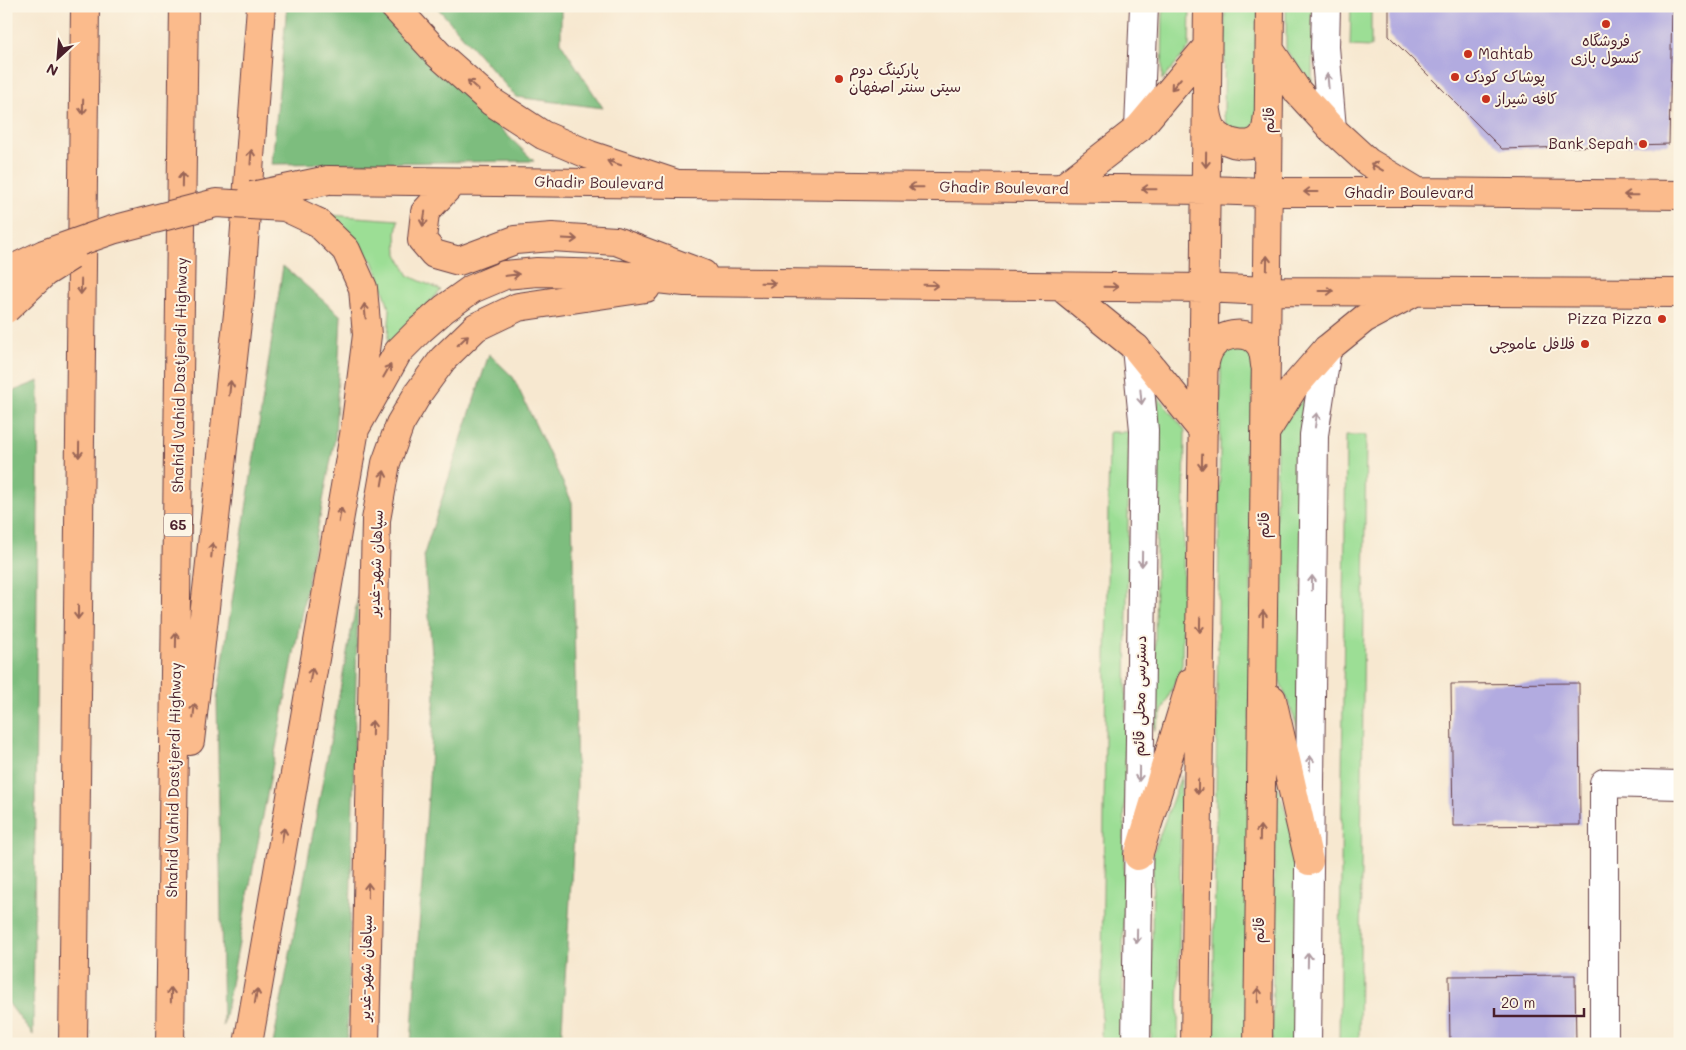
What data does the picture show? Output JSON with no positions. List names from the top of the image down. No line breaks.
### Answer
{"streets":{"main road":["قائم","Ghadir Boulevard","Shahid Vahid Dastjerdi Highway","65","سپاهان شهر-غدیر"],"street":["دسترسی محلی قائم"]},"crossings":[["قائم","Ghadir Boulevard"]],"places":["فروشگاه کنسول بازی","Mahtab","پوشاک کودک","پارکینگ دوم سیتی سنتر اصفهان","کافه شیراز","Bank Sepah","Pizza Pizza","فلافل عاموچی"],"scale_bar":"20 m","north":"bottom left"}
